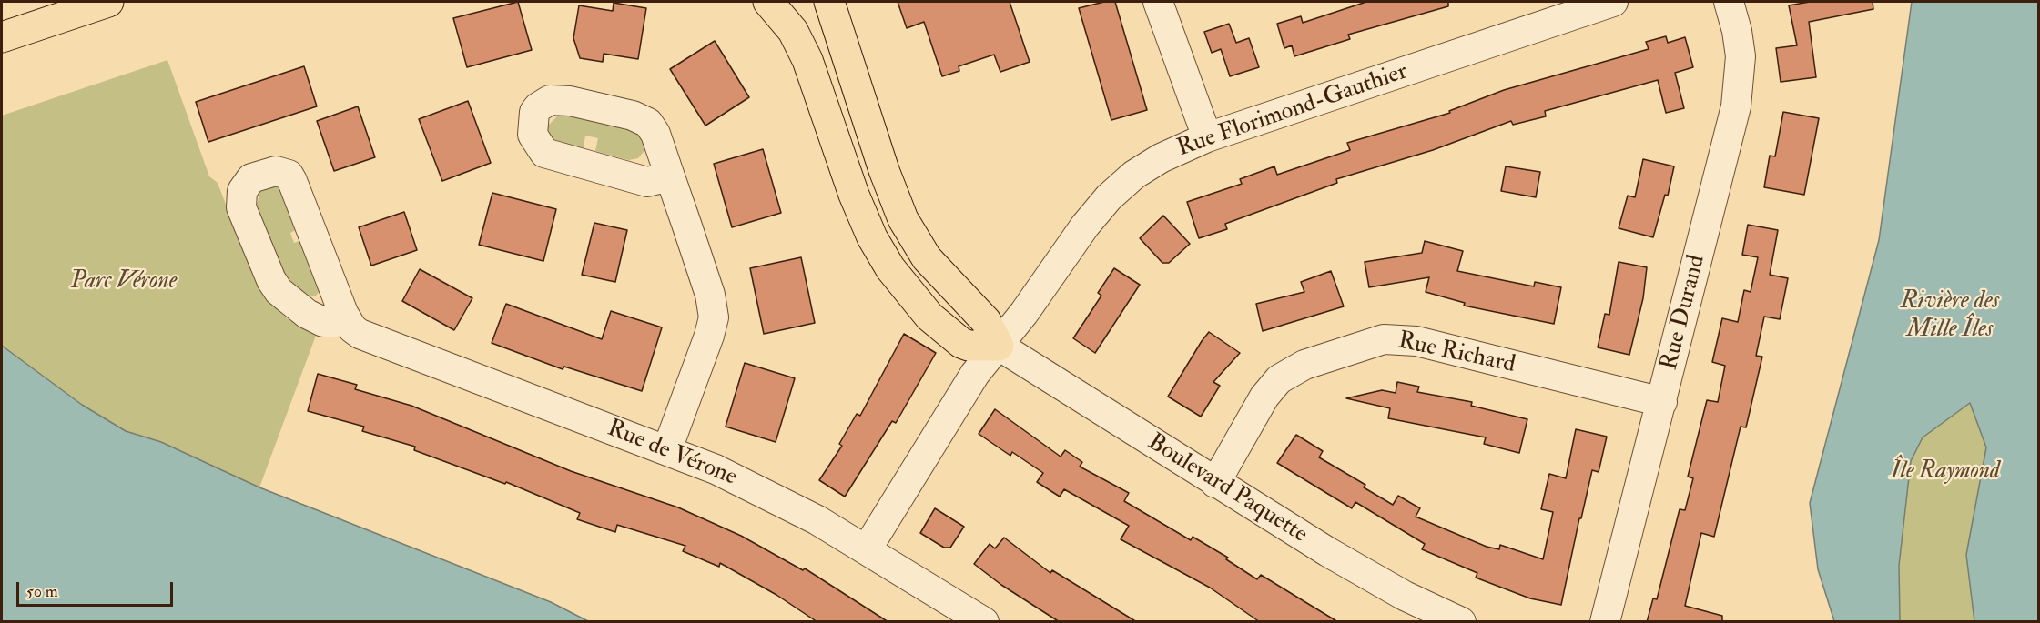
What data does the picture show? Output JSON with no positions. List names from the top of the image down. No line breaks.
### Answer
{"streets":{"street":["Rue Florimond-Gauthier","Rue Durand","Rue Richard","Rue de Vérone","Boulevard Paquette"]},"crossings":[["Rue Florimond-Gauthier","Rue de Vérone"],["Rue Florimond-Gauthier","Boulevard Paquette"],["Rue Durand","Rue Richard"],["Rue Richard","Boulevard Paquette"]],"water":["Rivière des Mille Îles"],"parks":["Parc Vérone","Île Raymond"],"scale_bar":"50 m"}
